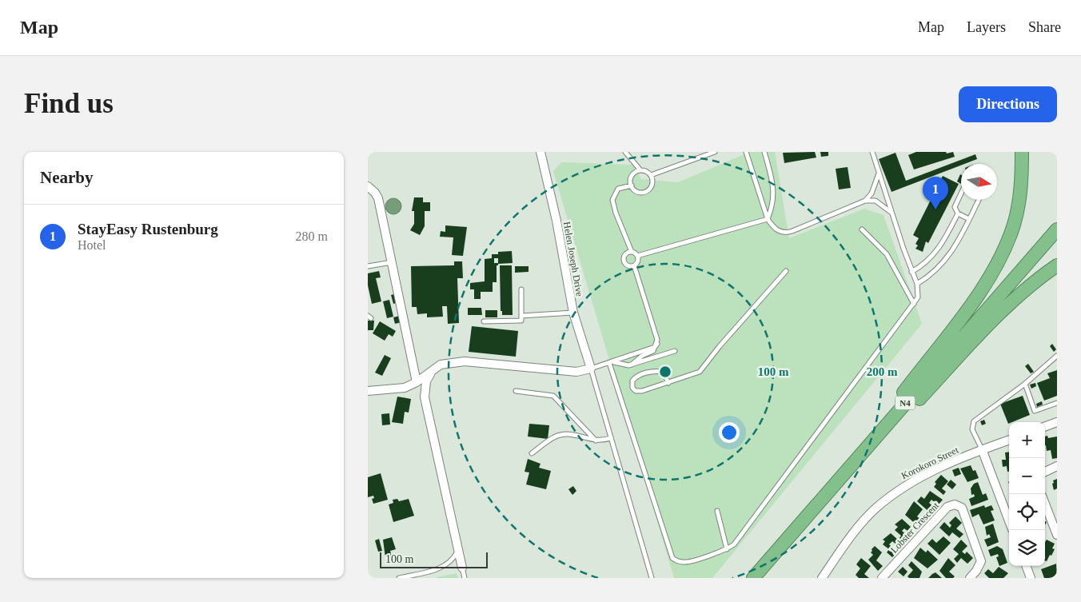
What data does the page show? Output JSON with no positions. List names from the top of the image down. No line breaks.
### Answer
{"streets":{"highway":["N4"],"street":["Helen Joseph Drive","Korokoro Street","Lobster Crescent"]},"scale_bar":"100 m","north":"right","page":{"header":"Map","nav":["Map","Layers","Share"],"buttons":"Directions","title":"Find us","heading":"Nearby","pins":"1","list":[{"mark":"1","name":"StayEasy Rustenburg","note":"Hotel","value":"280 m"}],"map_buttons":["+","−"],"scale":"100 m"},"rings":["100 m","200 m"]}
